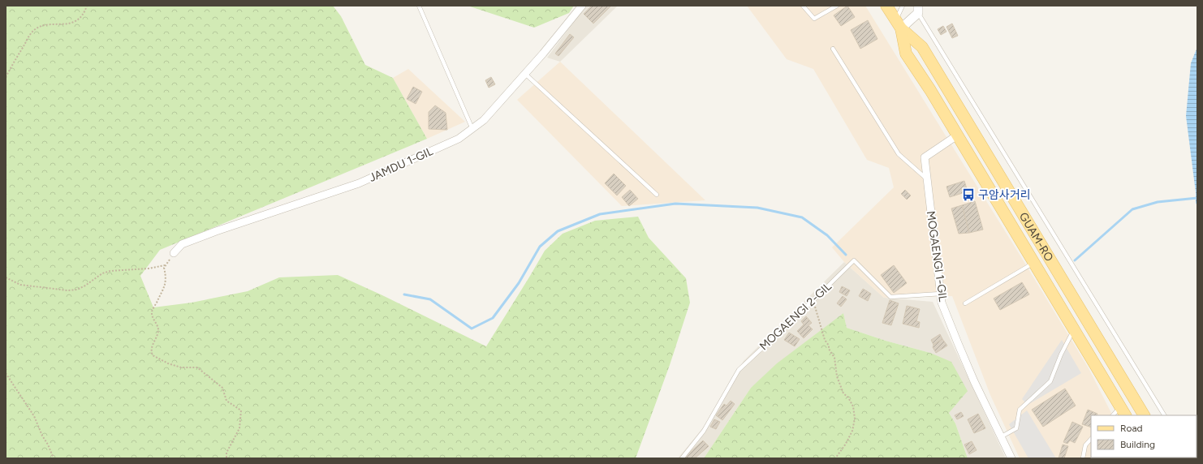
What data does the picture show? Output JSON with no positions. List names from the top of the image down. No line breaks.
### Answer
{"streets":{"main road":["GUAM-RO"],"street":["JAMDU 1-GIL","MOGAENGI 1-GIL"],"lane":["MOGAENGI 2-GIL"]},"crossings":[["GUAM-RO","MOGAENGI 1-GIL"],["MOGAENGI 1-GIL","MOGAENGI 2-GIL"]],"places":{"bus stop":["구암사거리"]},"legend":["Road","Building"]}
